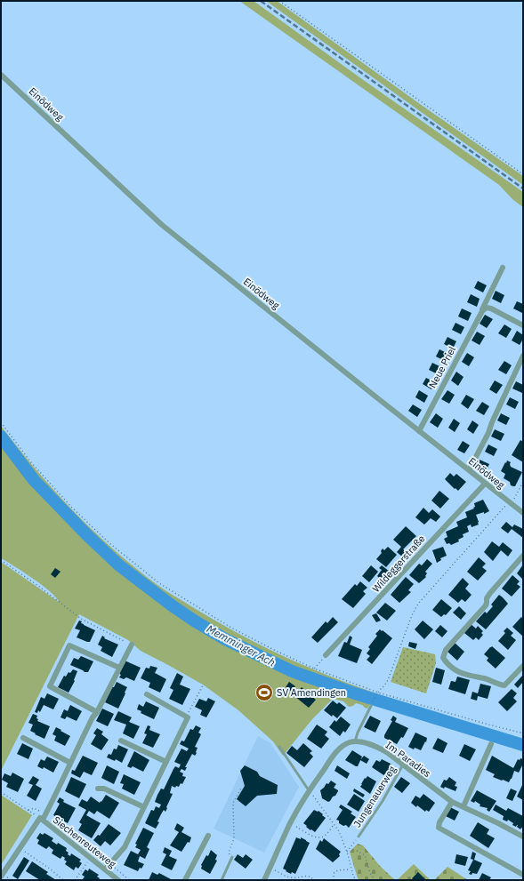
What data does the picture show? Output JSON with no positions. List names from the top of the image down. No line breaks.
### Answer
{"streets":{"street":["Einödweg","Neue Priel","Wildeggerstraße","Im Paradies","Siechenreuteweg"],"lane":["Jungenauerweg"]},"crossings":[["Einödweg","Neue Priel"],["Einödweg","Wildeggerstraße"],["Im Paradies","Jungenauerweg"]],"water":["Memminger Ach"],"places":{"sports":["SV Amendingen"]}}
